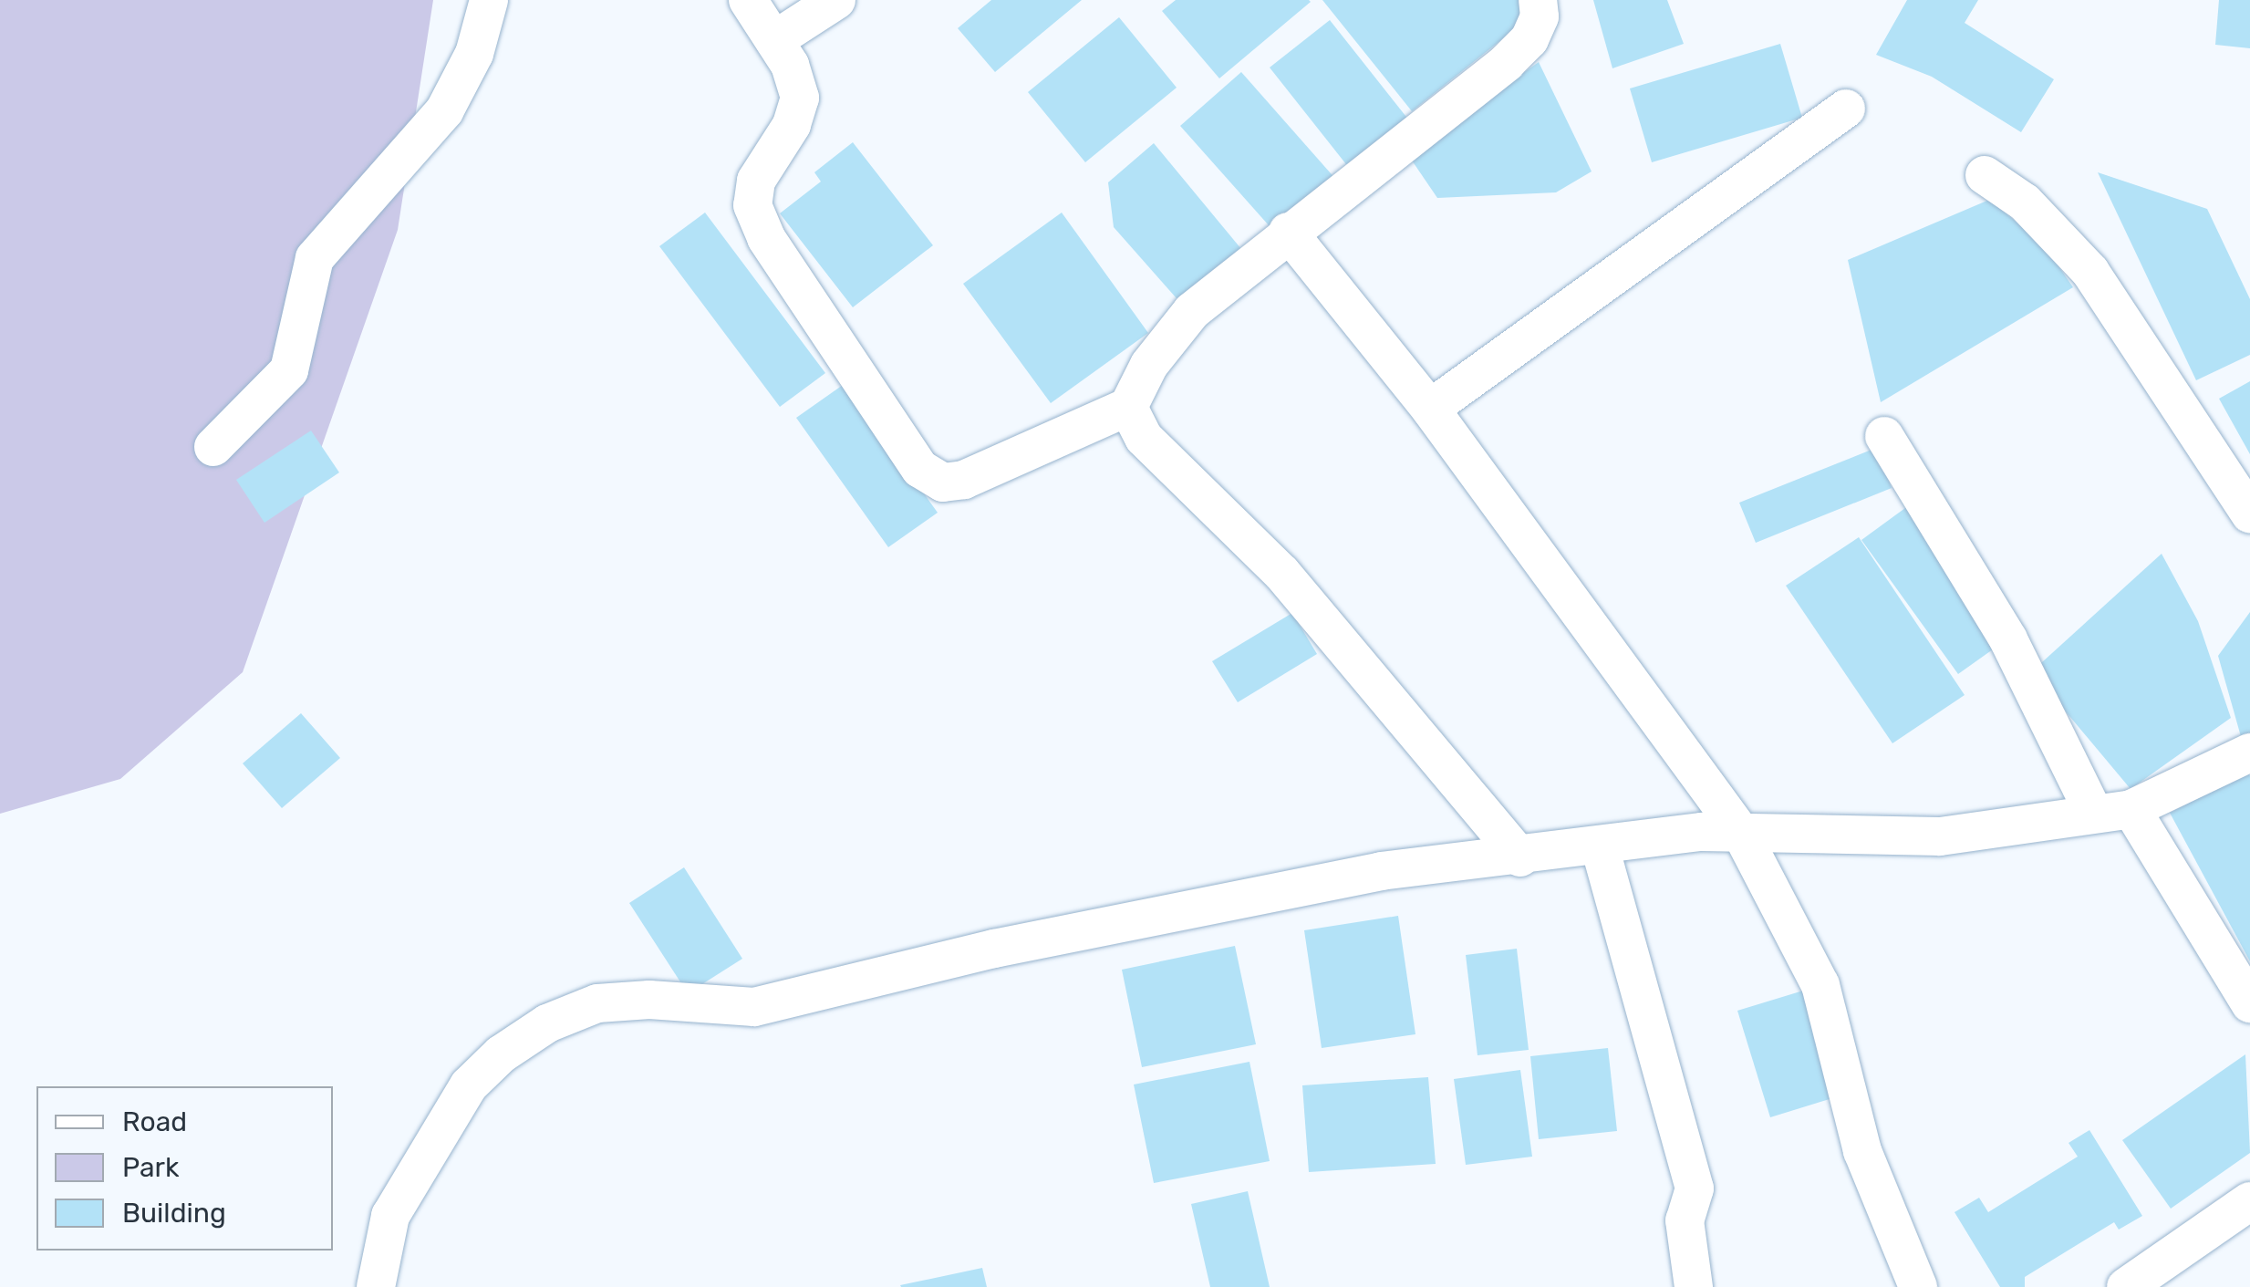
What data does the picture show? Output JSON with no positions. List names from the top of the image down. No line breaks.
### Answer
{"legend":["Road","Park","Building"]}
